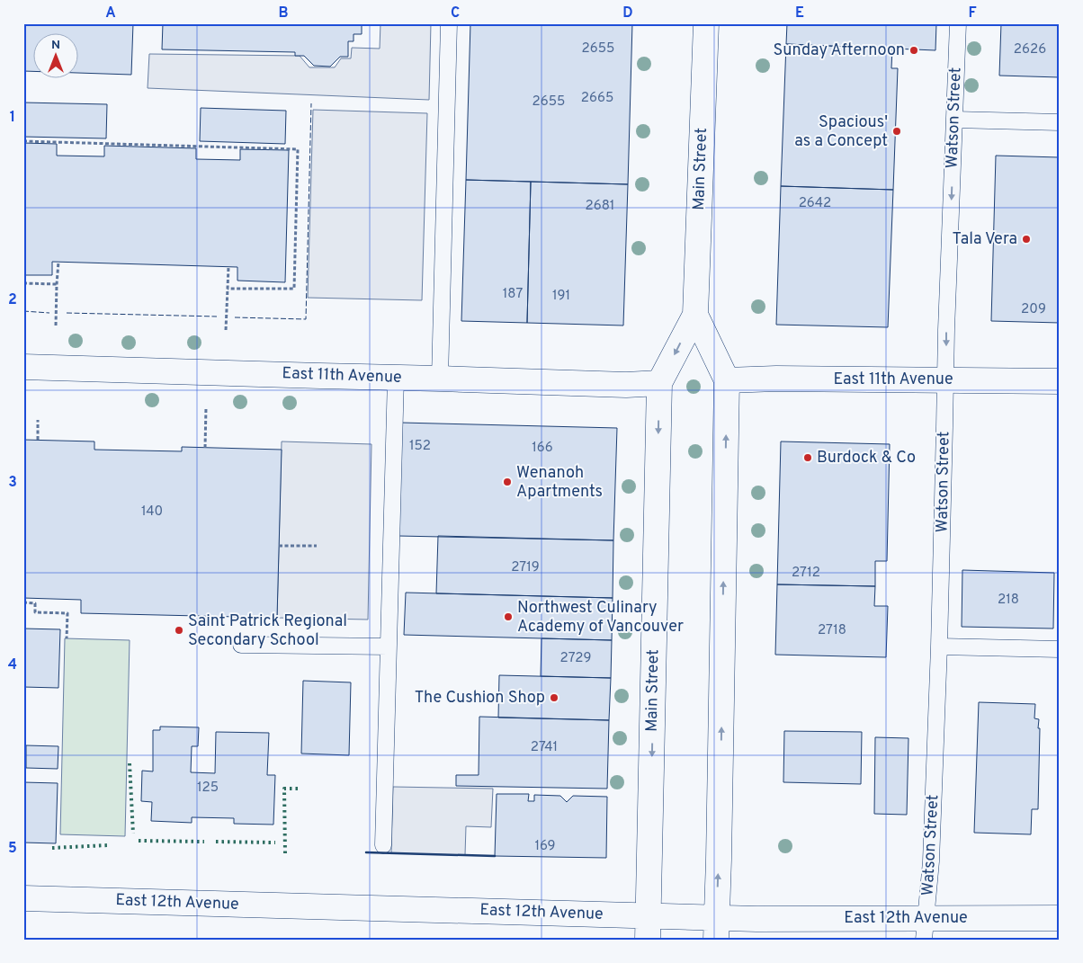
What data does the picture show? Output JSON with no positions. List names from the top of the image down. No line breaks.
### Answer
{"streets":{"street":["Main Street","East 11th Avenue","East 12th Avenue"],"lane":["Watson Street"]},"crossings":[["Watson Street","East 11th Avenue"],["Watson Street","East 12th Avenue"],["Main Street","East 11th Avenue"],["Main Street","East 12th Avenue"]],"places":["Sunday Afternoon","Spacious' as a Concept","Tala Vera","Burdock & Co","Wenanoh Apartments","Northwest Culinary Academy of Vancouver","Saint Patrick Regional Secondary School","The Cushion Shop"],"house_numbers":["2655","2626","2665","2655","2642","2681","187","191","209","152","166","140","2719","2712","218","2718","2729","2741","125","169"],"north":"top","grid":{"columns":["A","B","C","D","E","F"],"rows":["1","2","3","4","5"]}}
